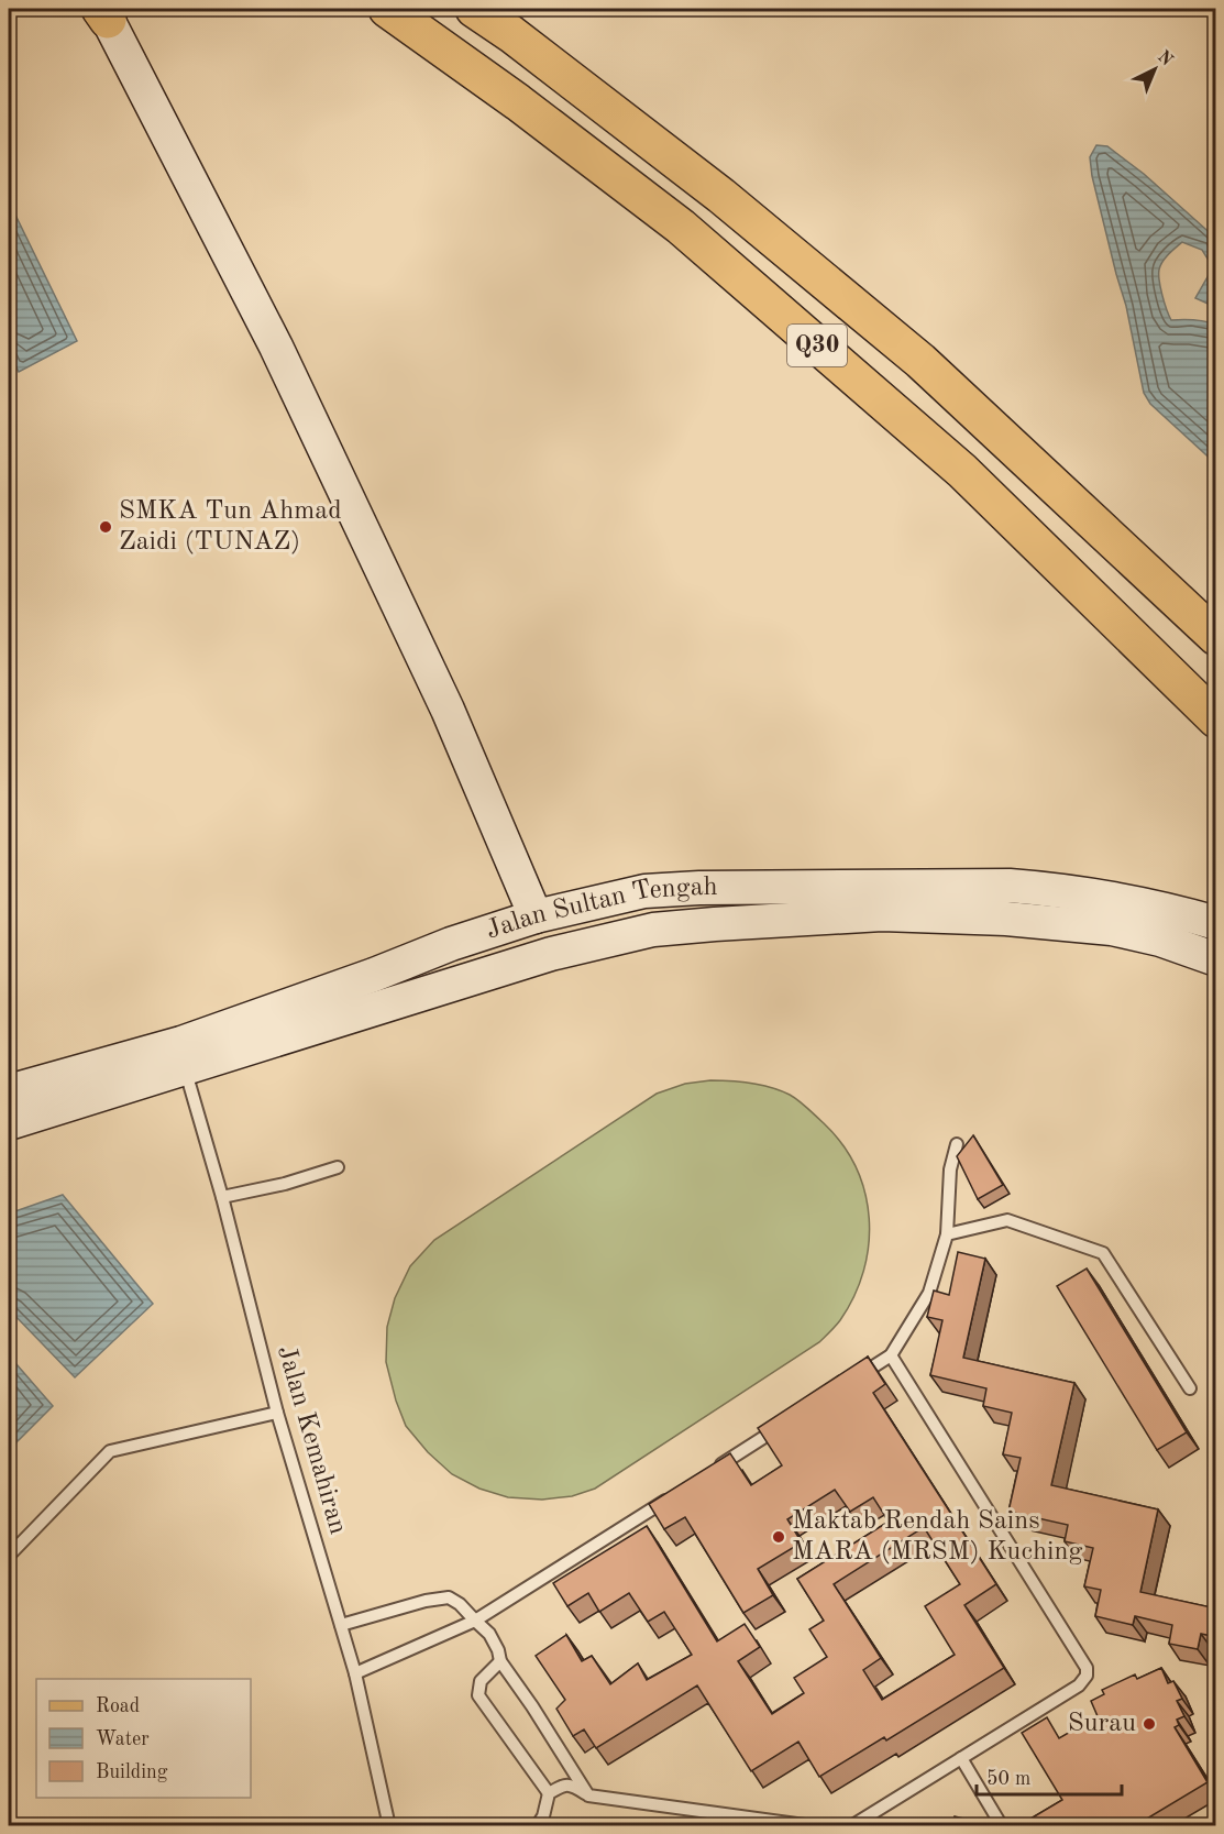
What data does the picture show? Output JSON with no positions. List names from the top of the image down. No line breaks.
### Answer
{"streets":{"main road":["Q30","Jalan Sultan Tengah"],"lane":["Jalan Kemahiran"]},"crossings":[["Jalan Sultan Tengah","Jalan Kemahiran"]],"places":["SMKA Tun Ahmad Zaidi (TUNAZ)","Maktab Rendah Sains MARA (MRSM) Kuching","Surau"],"legend":["Road","Water","Building"],"scale_bar":"50 m","north":"top right"}
